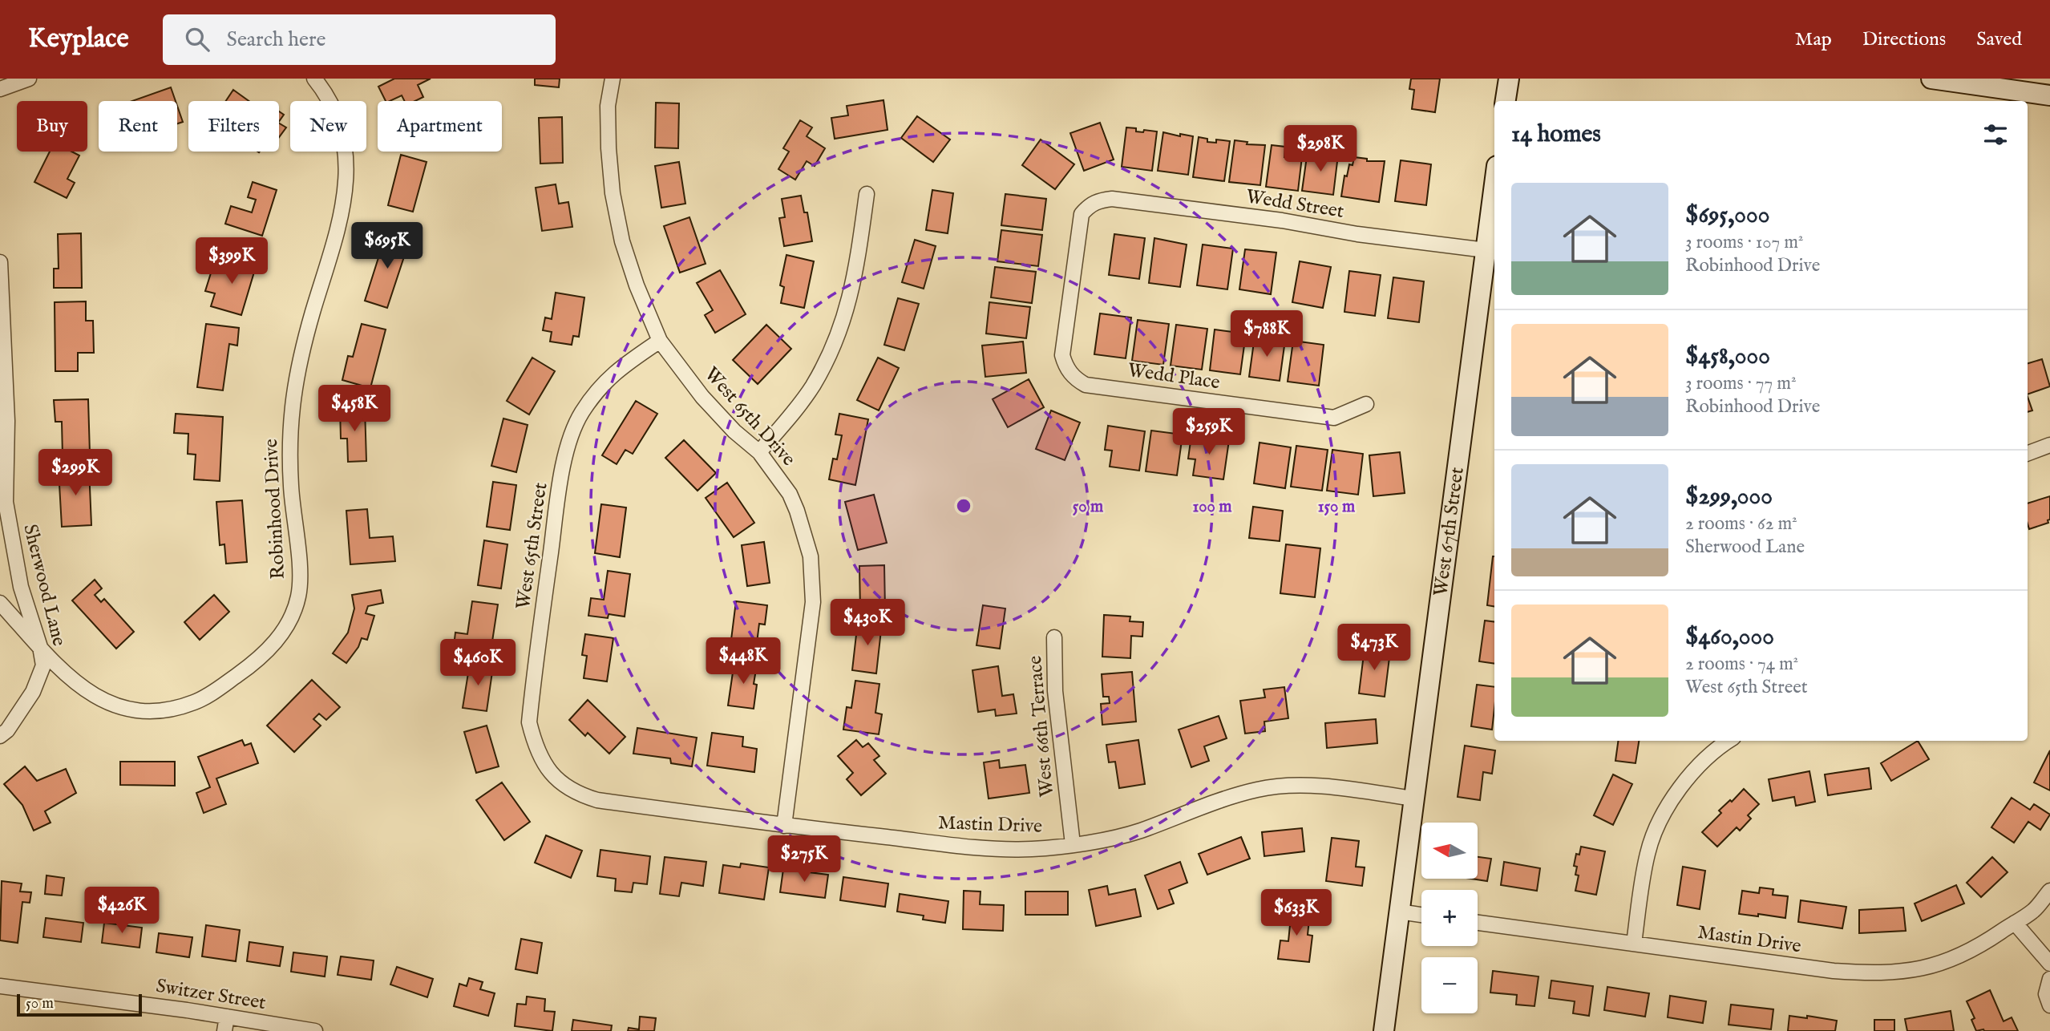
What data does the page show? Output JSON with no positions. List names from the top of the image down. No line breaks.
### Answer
{"streets":{"street":["Wedd Street","Wedd Place","West 65th Drive","Robinhood Drive","West 67th Street","West 65th Street","Sherwood Lane","West 66th Terrace","Mastin Drive","Switzer Street"]},"crossings":[["Wedd Street","Wedd Place"],["Wedd Street","West 67th Street"],["West 65th Drive","West 65th Street"],["West 65th Drive","Mastin Drive"],["Robinhood Drive","Sherwood Lane"],["West 67th Street","Mastin Drive"],["West 65th Street","Mastin Drive"],["West 66th Terrace","Mastin Drive"]],"scale_bar":"50 m","north":"left","page":{"header":"Keyplace","search":"Search here","nav":["Map","Directions","Saved"],"chip":["Buy","Rent","Filters","New","Apartment"],"heading":"14 homes","price":["$298K","$695K","$399K","$788K","$458K","$259K","$299K","$430K","$473K","$448K","$460K","$275K","$426K","$633K"],"list":[{"name":"$695,000","note":"3 rooms · 107 m² · Robinhood Drive"},{"name":"$458,000","note":"3 rooms · 77 m² · Robinhood Drive"},{"name":"$299,000","note":"2 rooms · 62 m² · Sherwood Lane"},{"name":"$460,000","note":"2 rooms · 74 m² · West 65th Street"}],"map_buttons":["+","−"],"scale":"50 m"},"rings":["50 m","100 m","150 m"]}
